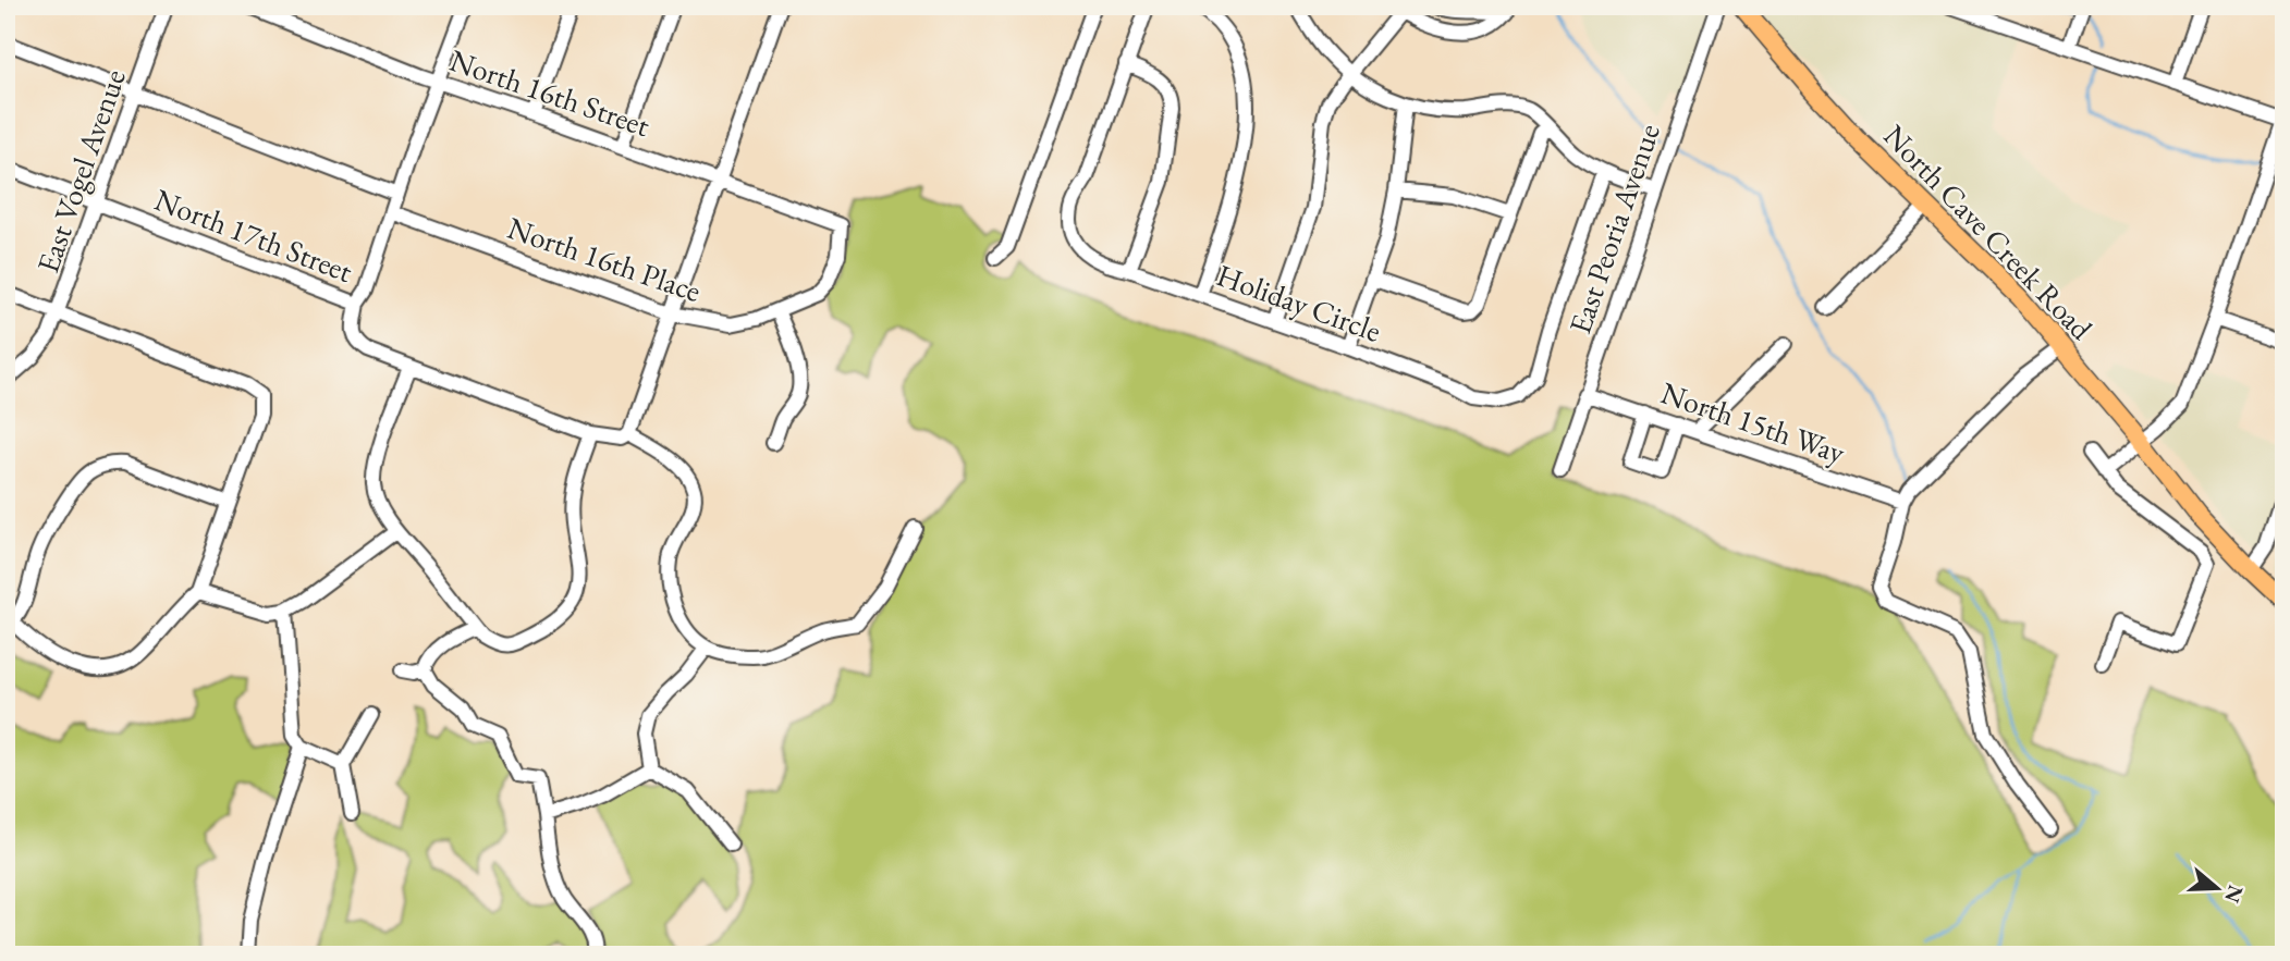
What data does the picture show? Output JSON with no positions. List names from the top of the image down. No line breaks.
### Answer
{"streets":{"main road":["North Cave Creek Road"],"street":["North 16th Street","East Vogel Avenue","East Peoria Avenue","North 17th Street","North 16th Place","Holiday Circle","North 15th Way"]},"crossings":[["North 16th Street","North 16th Place"],["East Vogel Avenue","North 17th Street"],["East Peoria Avenue","North 15th Way"]],"north":"right"}
